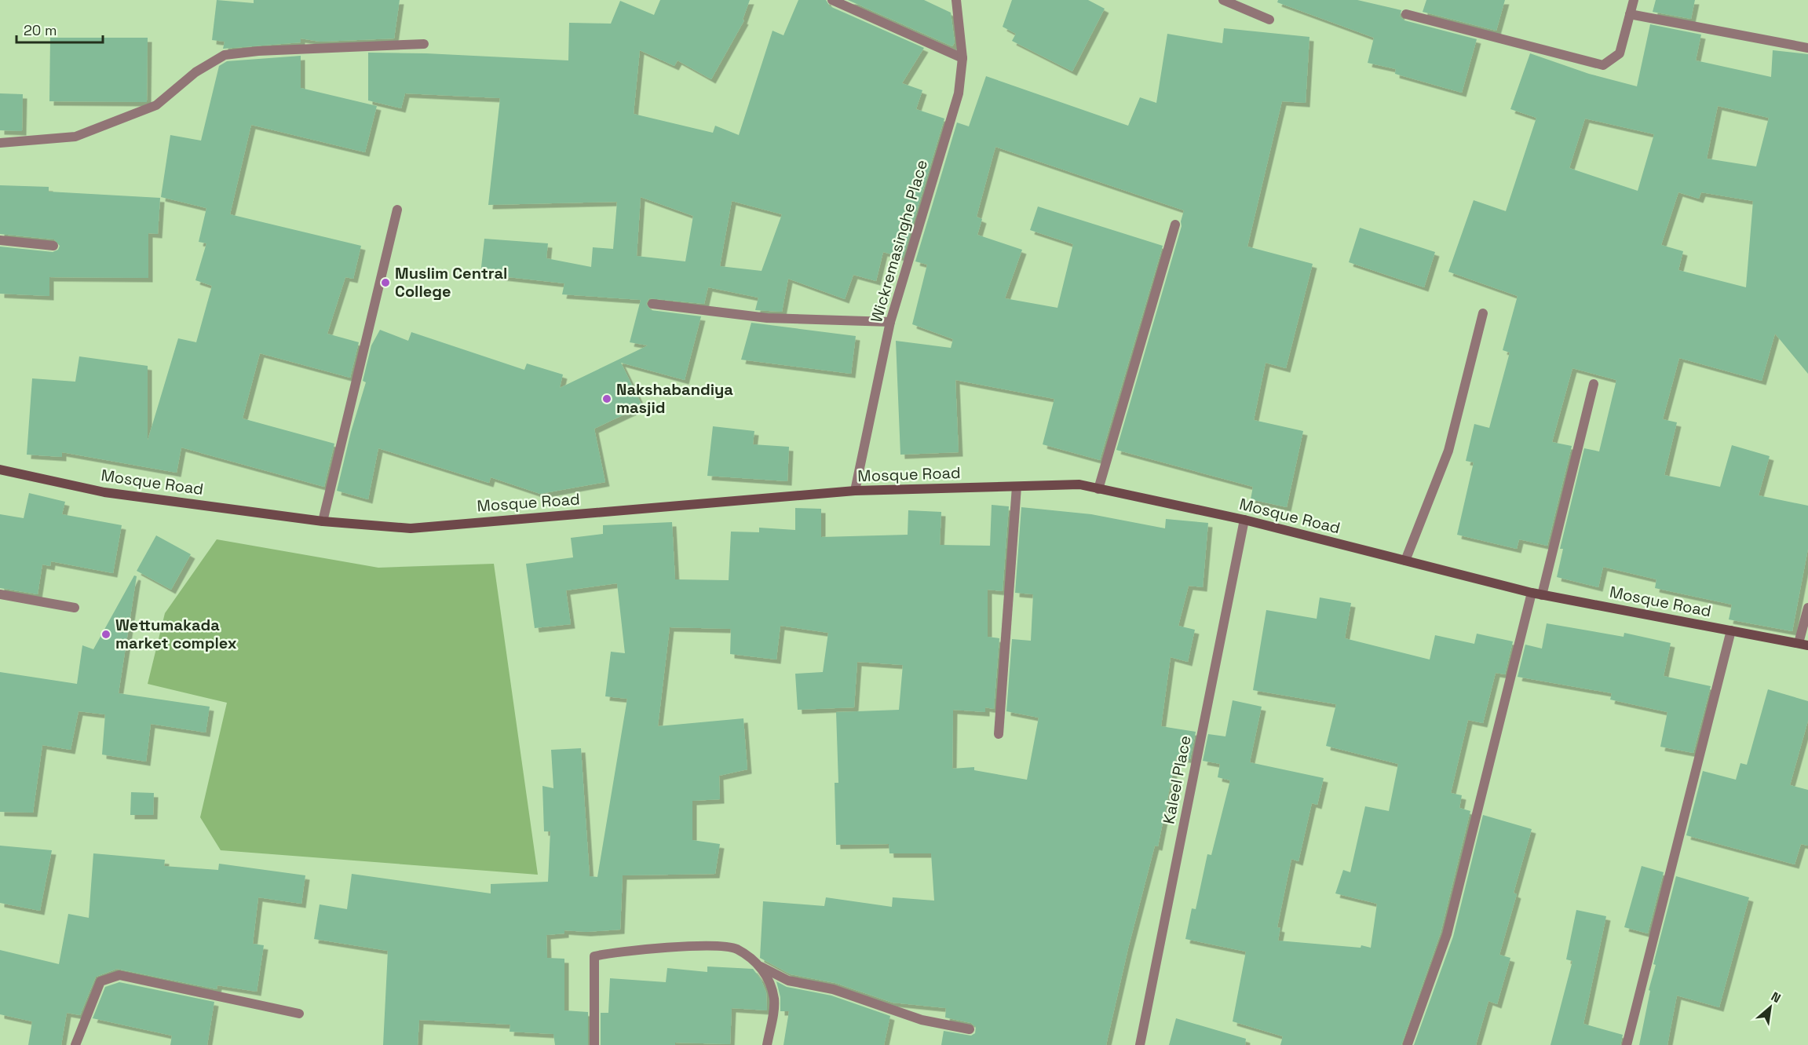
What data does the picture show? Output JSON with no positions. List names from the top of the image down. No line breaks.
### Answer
{"streets":{"street":["Wickremasinghe Place","Mosque Road","Kaleel Place"]},"crossings":[["Wickremasinghe Place","Mosque Road"],["Mosque Road","Kaleel Place"]],"places":["Muslim Central College","Nakshabandiya masjid","Wettumakada market complex"],"scale_bar":"20 m","north":"top right"}
